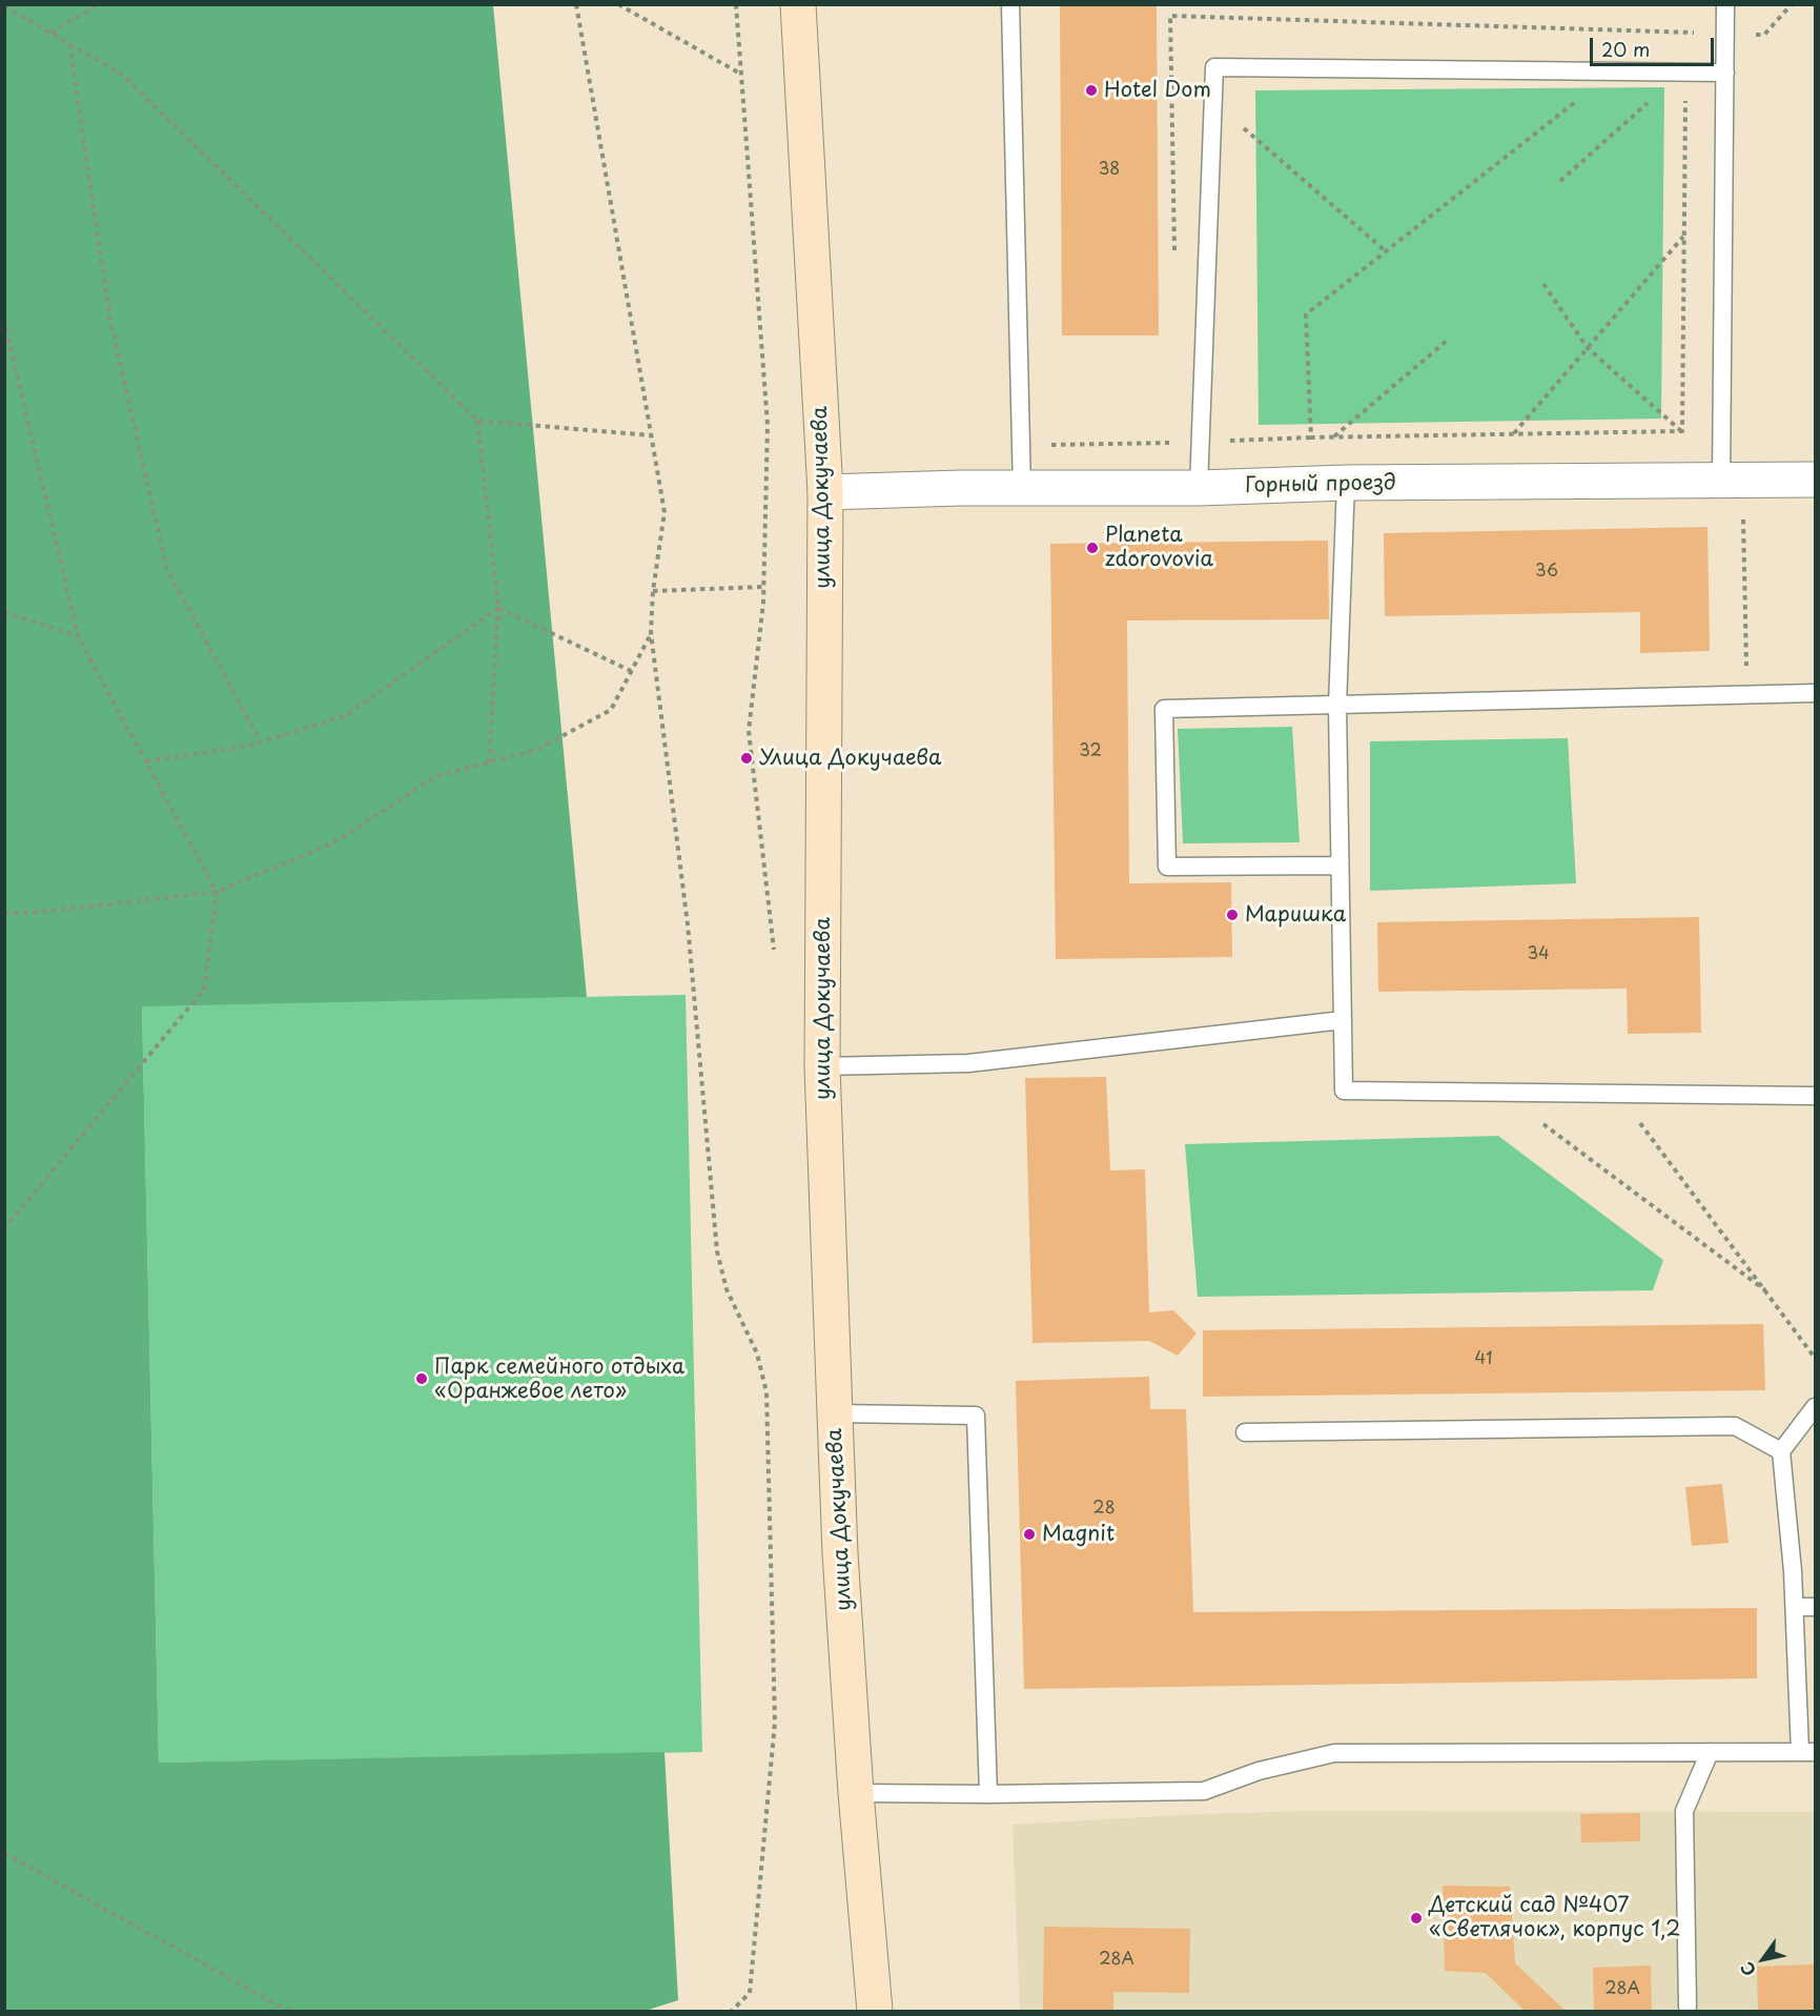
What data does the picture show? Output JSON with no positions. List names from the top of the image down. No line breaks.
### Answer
{"streets":{"main road":["улица Докучаева"],"street":["Горный проезд"]},"crossings":[["Горный проезд","улица Докучаева"]],"places":["Hotel Dom","Planeta zdorovovia","Улица Докучаева","Маришка","Парк семейного отдыха «Оранжевое лето»","Magnit","Детский сад №407 «Светлячок», корпус 1,2"],"house_numbers":["38","36","32","34","41","28","28А","28А"],"scale_bar":"20 m","north":"bottom left"}
